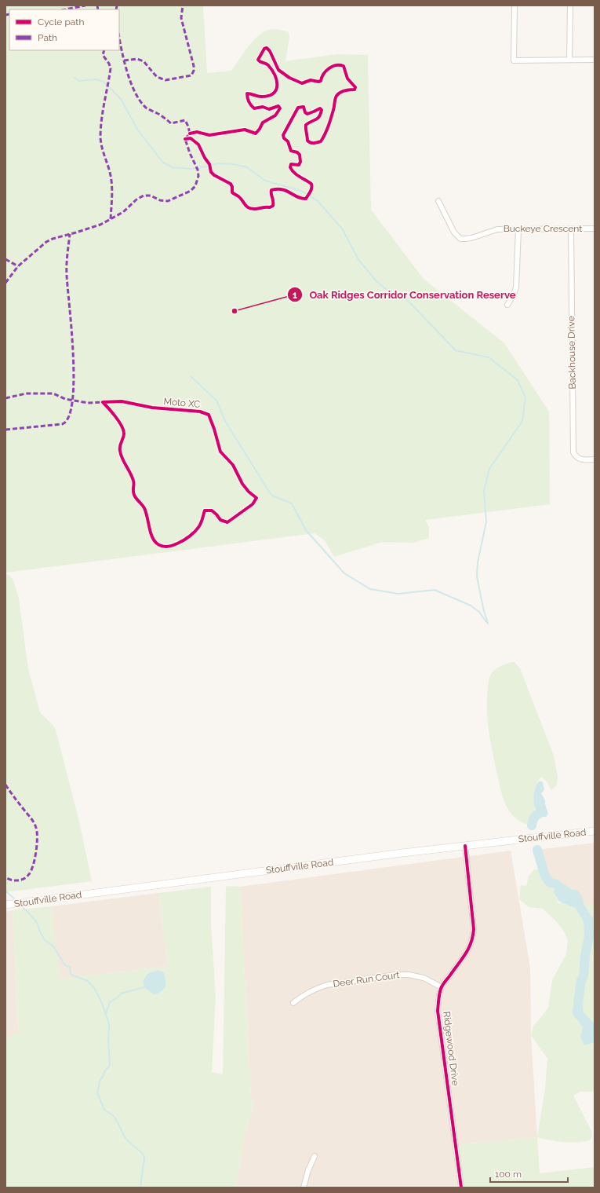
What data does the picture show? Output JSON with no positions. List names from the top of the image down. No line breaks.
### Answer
{"streets":{"main road":["Stouffville Road"],"street":["Buckeye Crescent","Backhouse Drive","Deer Run Court","Ridgewood Drive"],"cycle path":["Moto XC"]},"crossings":[["Buckeye Crescent","Backhouse Drive"],["Stouffville Road","Ridgewood Drive"],["Deer Run Court","Ridgewood Drive"]],"places":["Oak Ridges Corridor Conservation Reserve"],"legend":["Cycle path","Path"],"scale_bar":"100 m"}
